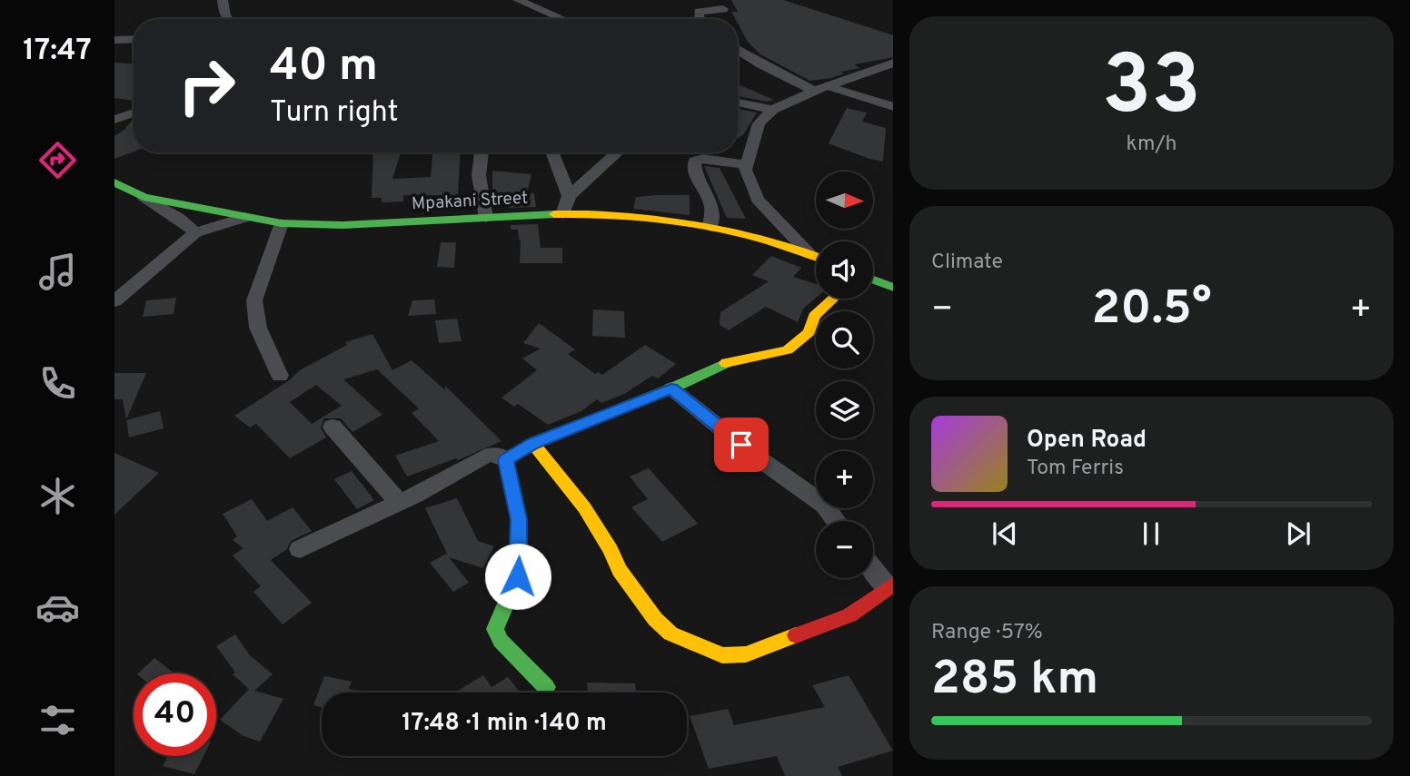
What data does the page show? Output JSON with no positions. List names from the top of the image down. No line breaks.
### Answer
{"streets":{"street":["Mpakani Street"]},"north":"right","page":{"tabs":"17:47","tile":[["33","km/h"],"Climate",["Range · 57%","285 km"]],"turn":["40 m","Turn right"],"map_buttons":["+","−"],"heat":["−","20.5°","+"],"song":["Open Road","Tom Ferris"],"limit":"40","trip":"17:48 · 1 min · 140 m"}}
